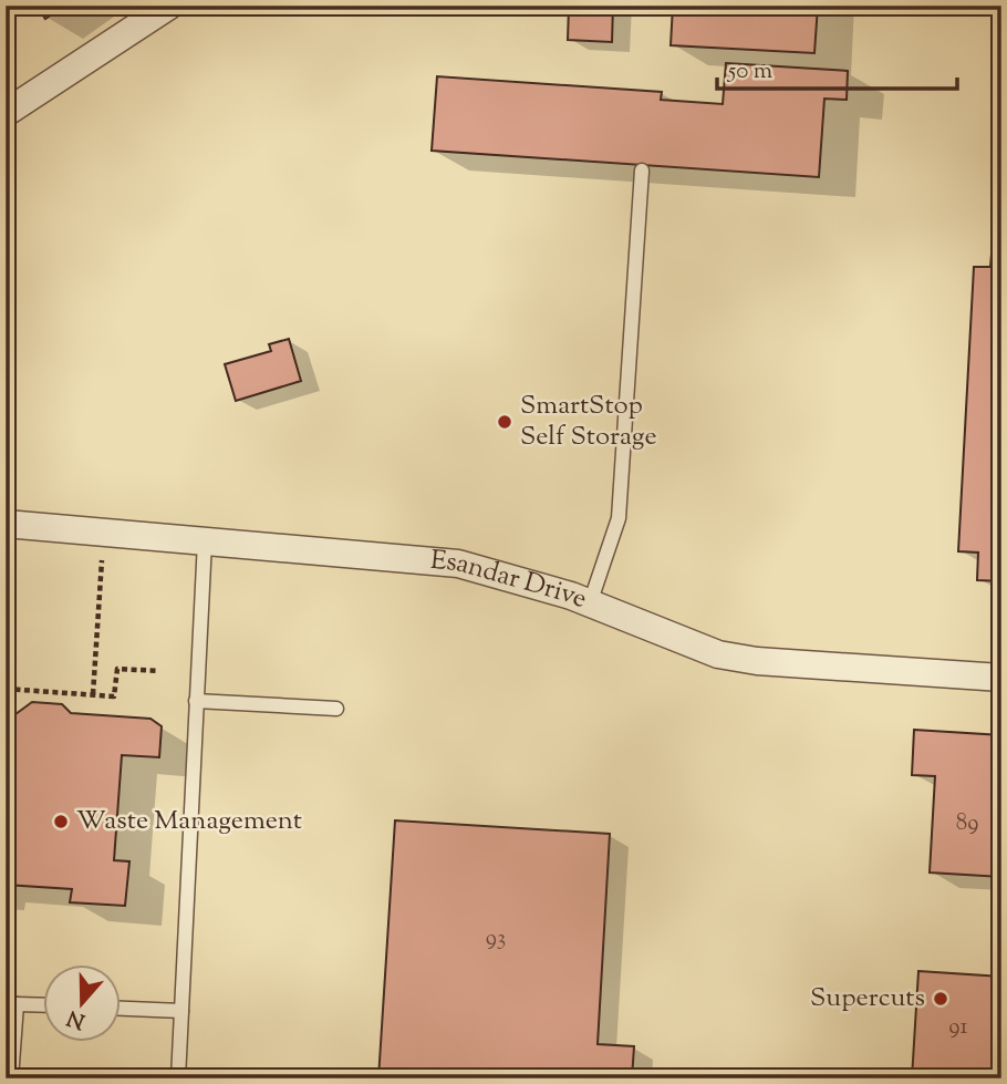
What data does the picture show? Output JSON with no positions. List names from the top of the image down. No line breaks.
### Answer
{"streets":{"street":["Esandar Drive"]},"places":["SmartStop Self Storage","Waste Management","Supercuts"],"house_numbers":["89","93","91"],"scale_bar":"50 m","north":"bottom"}
